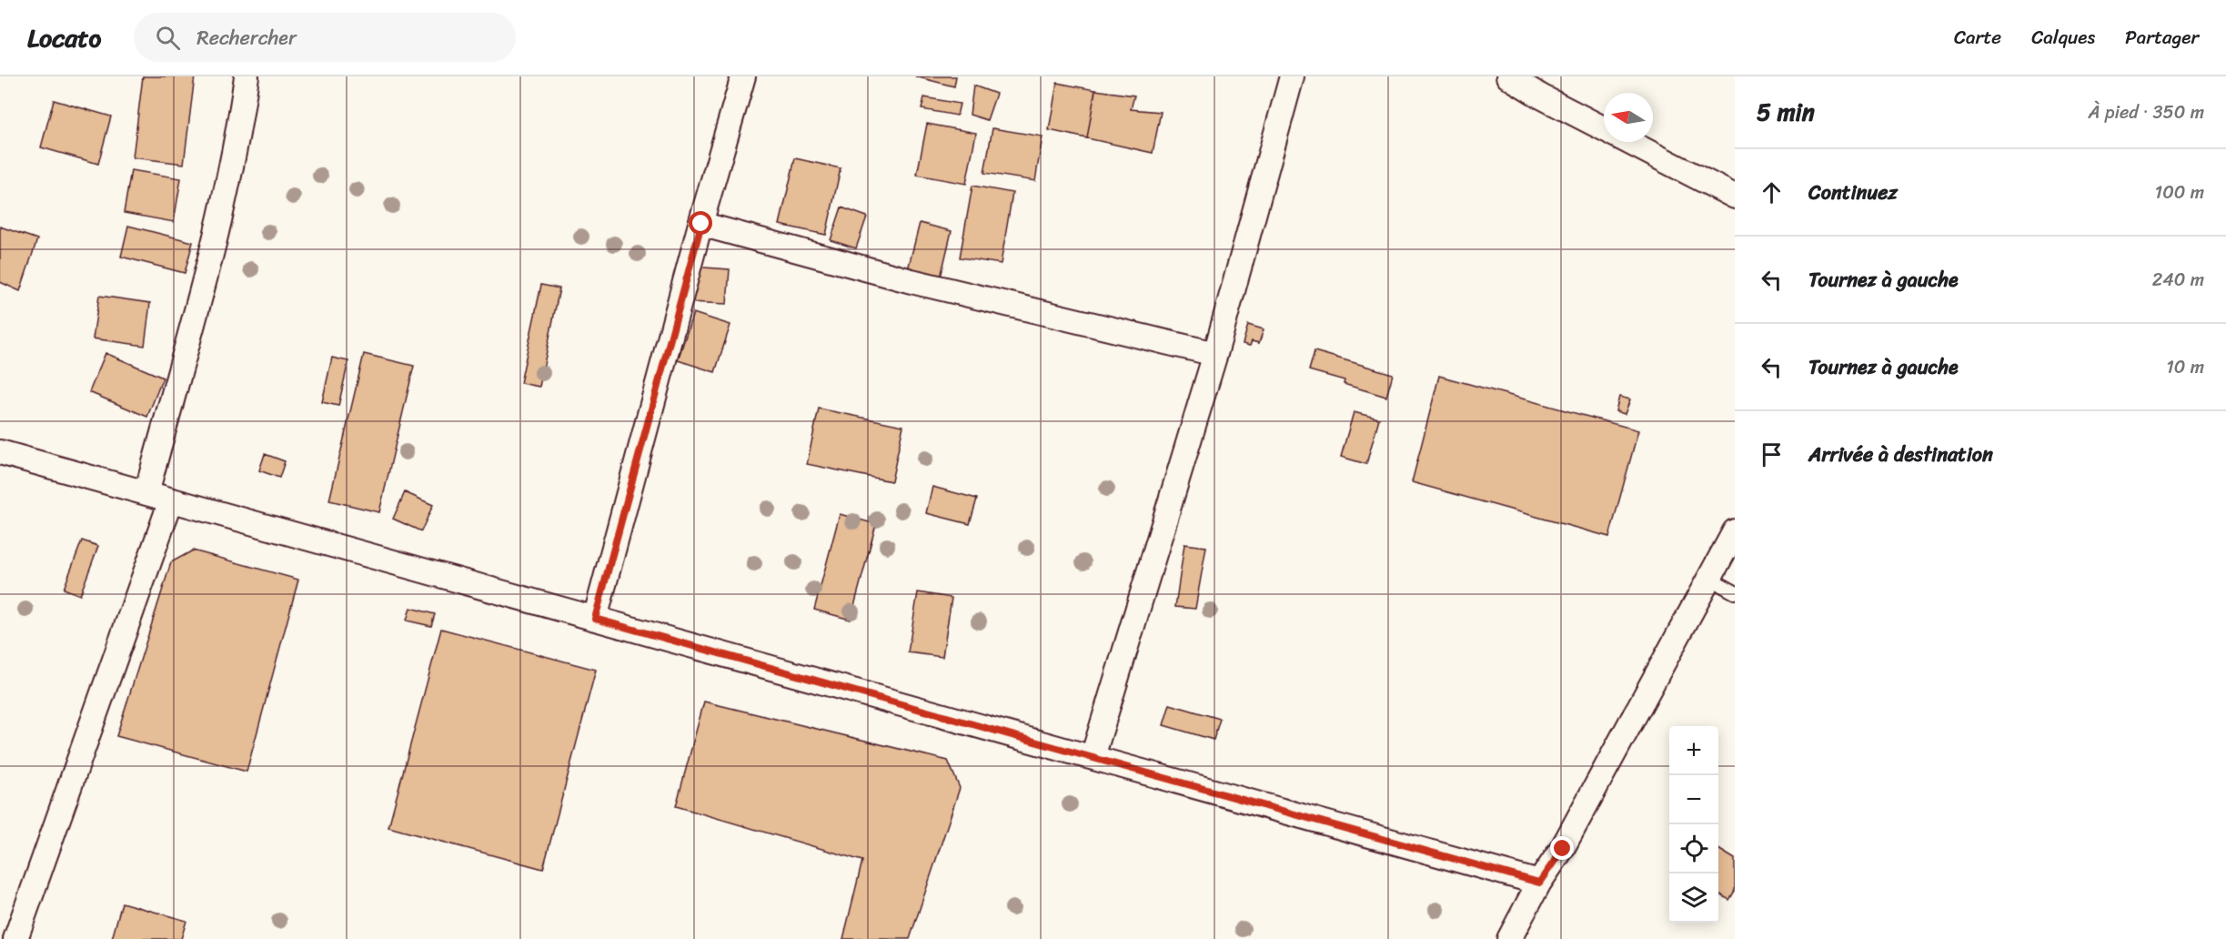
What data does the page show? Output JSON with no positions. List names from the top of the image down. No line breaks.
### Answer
{"north":"left","page":{"header":"Locato","search":"Rechercher","nav":["Carte","Calques","Partager"],"heading":["5 min","À pied · 350 m"],"list":[["Continuez","100 m"],["Tournez à gauche","240 m"],["Tournez à gauche","10 m"],"Arrivée à destination"],"map_buttons":["+","−"]}}
